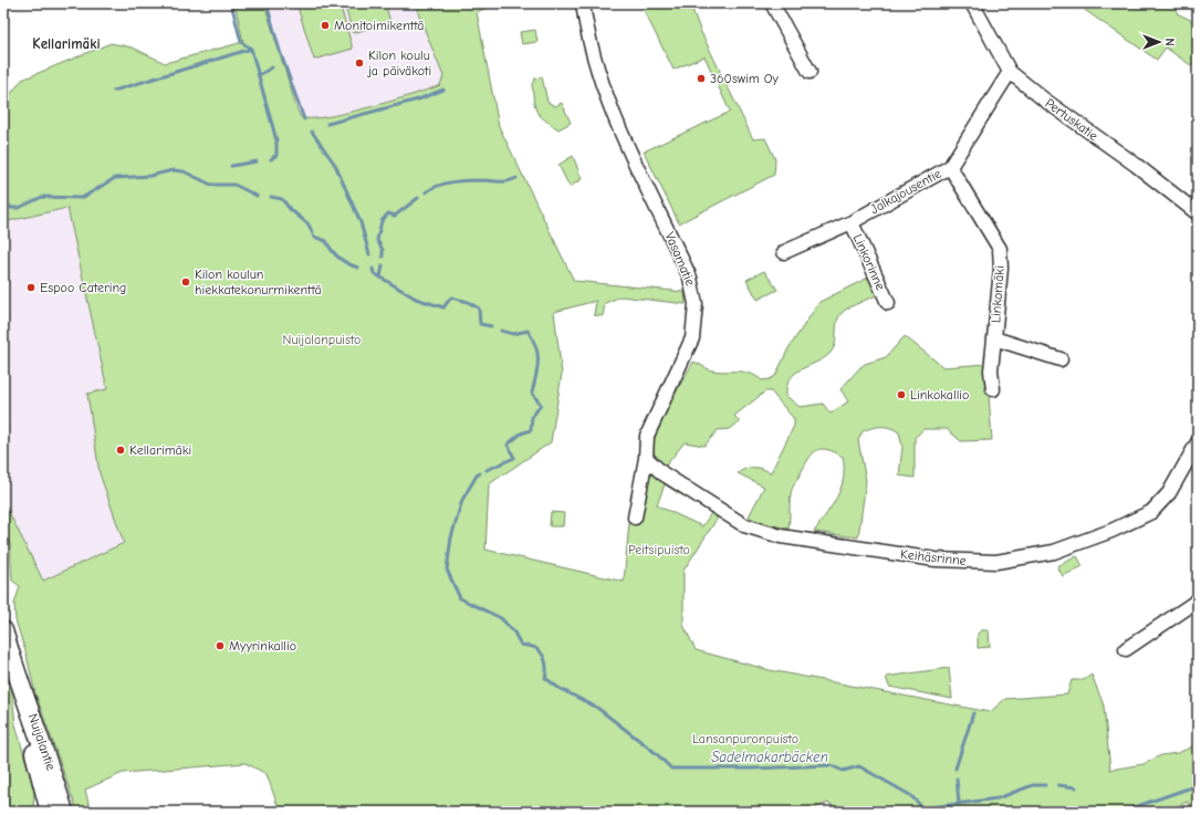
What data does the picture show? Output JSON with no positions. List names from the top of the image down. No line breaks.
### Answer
{"streets":{"main road":["Nuijalantie"],"street":["Pertuskatie","Jalkajousentie","Vasamatie","Linkorinne","Linkomäki","Keihäsrinne"]},"crossings":[["Pertuskatie","Jalkajousentie"],["Jalkajousentie","Linkorinne"],["Jalkajousentie","Linkomäki"],["Vasamatie","Keihäsrinne"]],"districts":["Kellarimäki"],"water":["Sadelmakarbäcken"],"parks":["Nuijalanpuisto","Peitsipuisto","Lansanpuronpuisto"],"places":["Monitoimikenttä","Kilon koulu ja päiväkoti","360swim Oy","Kilon koulun hiekkatekonurmikenttä","Espoo Catering","Linkokallio","Kellarimäki","Myyrinkallio"],"north":"right"}
